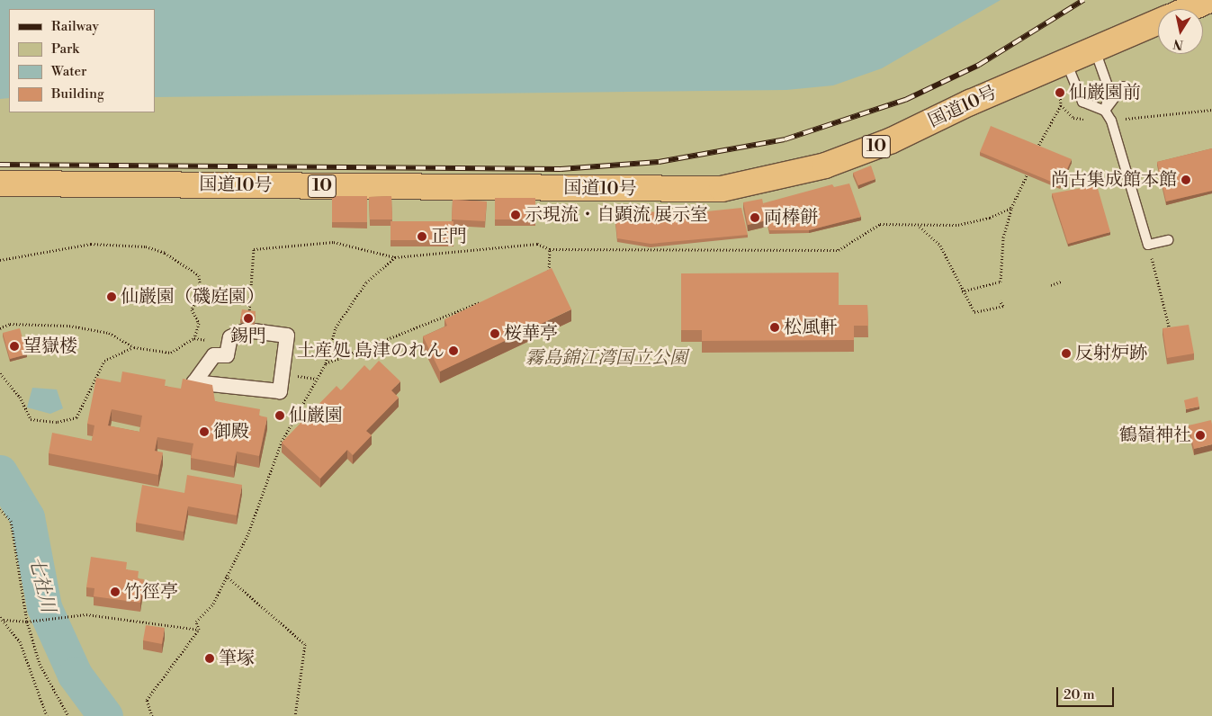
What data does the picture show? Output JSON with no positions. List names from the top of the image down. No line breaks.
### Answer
{"streets":{"highway":["国道10号","10"]},"water":["七社川"],"parks":["霧島錦江湾国立公園"],"places":["仙巌園前","尚古集成館本館","示現流・自顕流 展示室","両棒餅","正門","仙巌園（磯庭園）","錫門","松風軒","桜華亭","望嶽楼","土産処 島津のれん","反射炉跡","仙巌園","御殿","鶴嶺神社","竹徑亭","筆塚"],"legend":["Railway","Park","Water","Building"],"scale_bar":"20 m","north":"bottom"}
